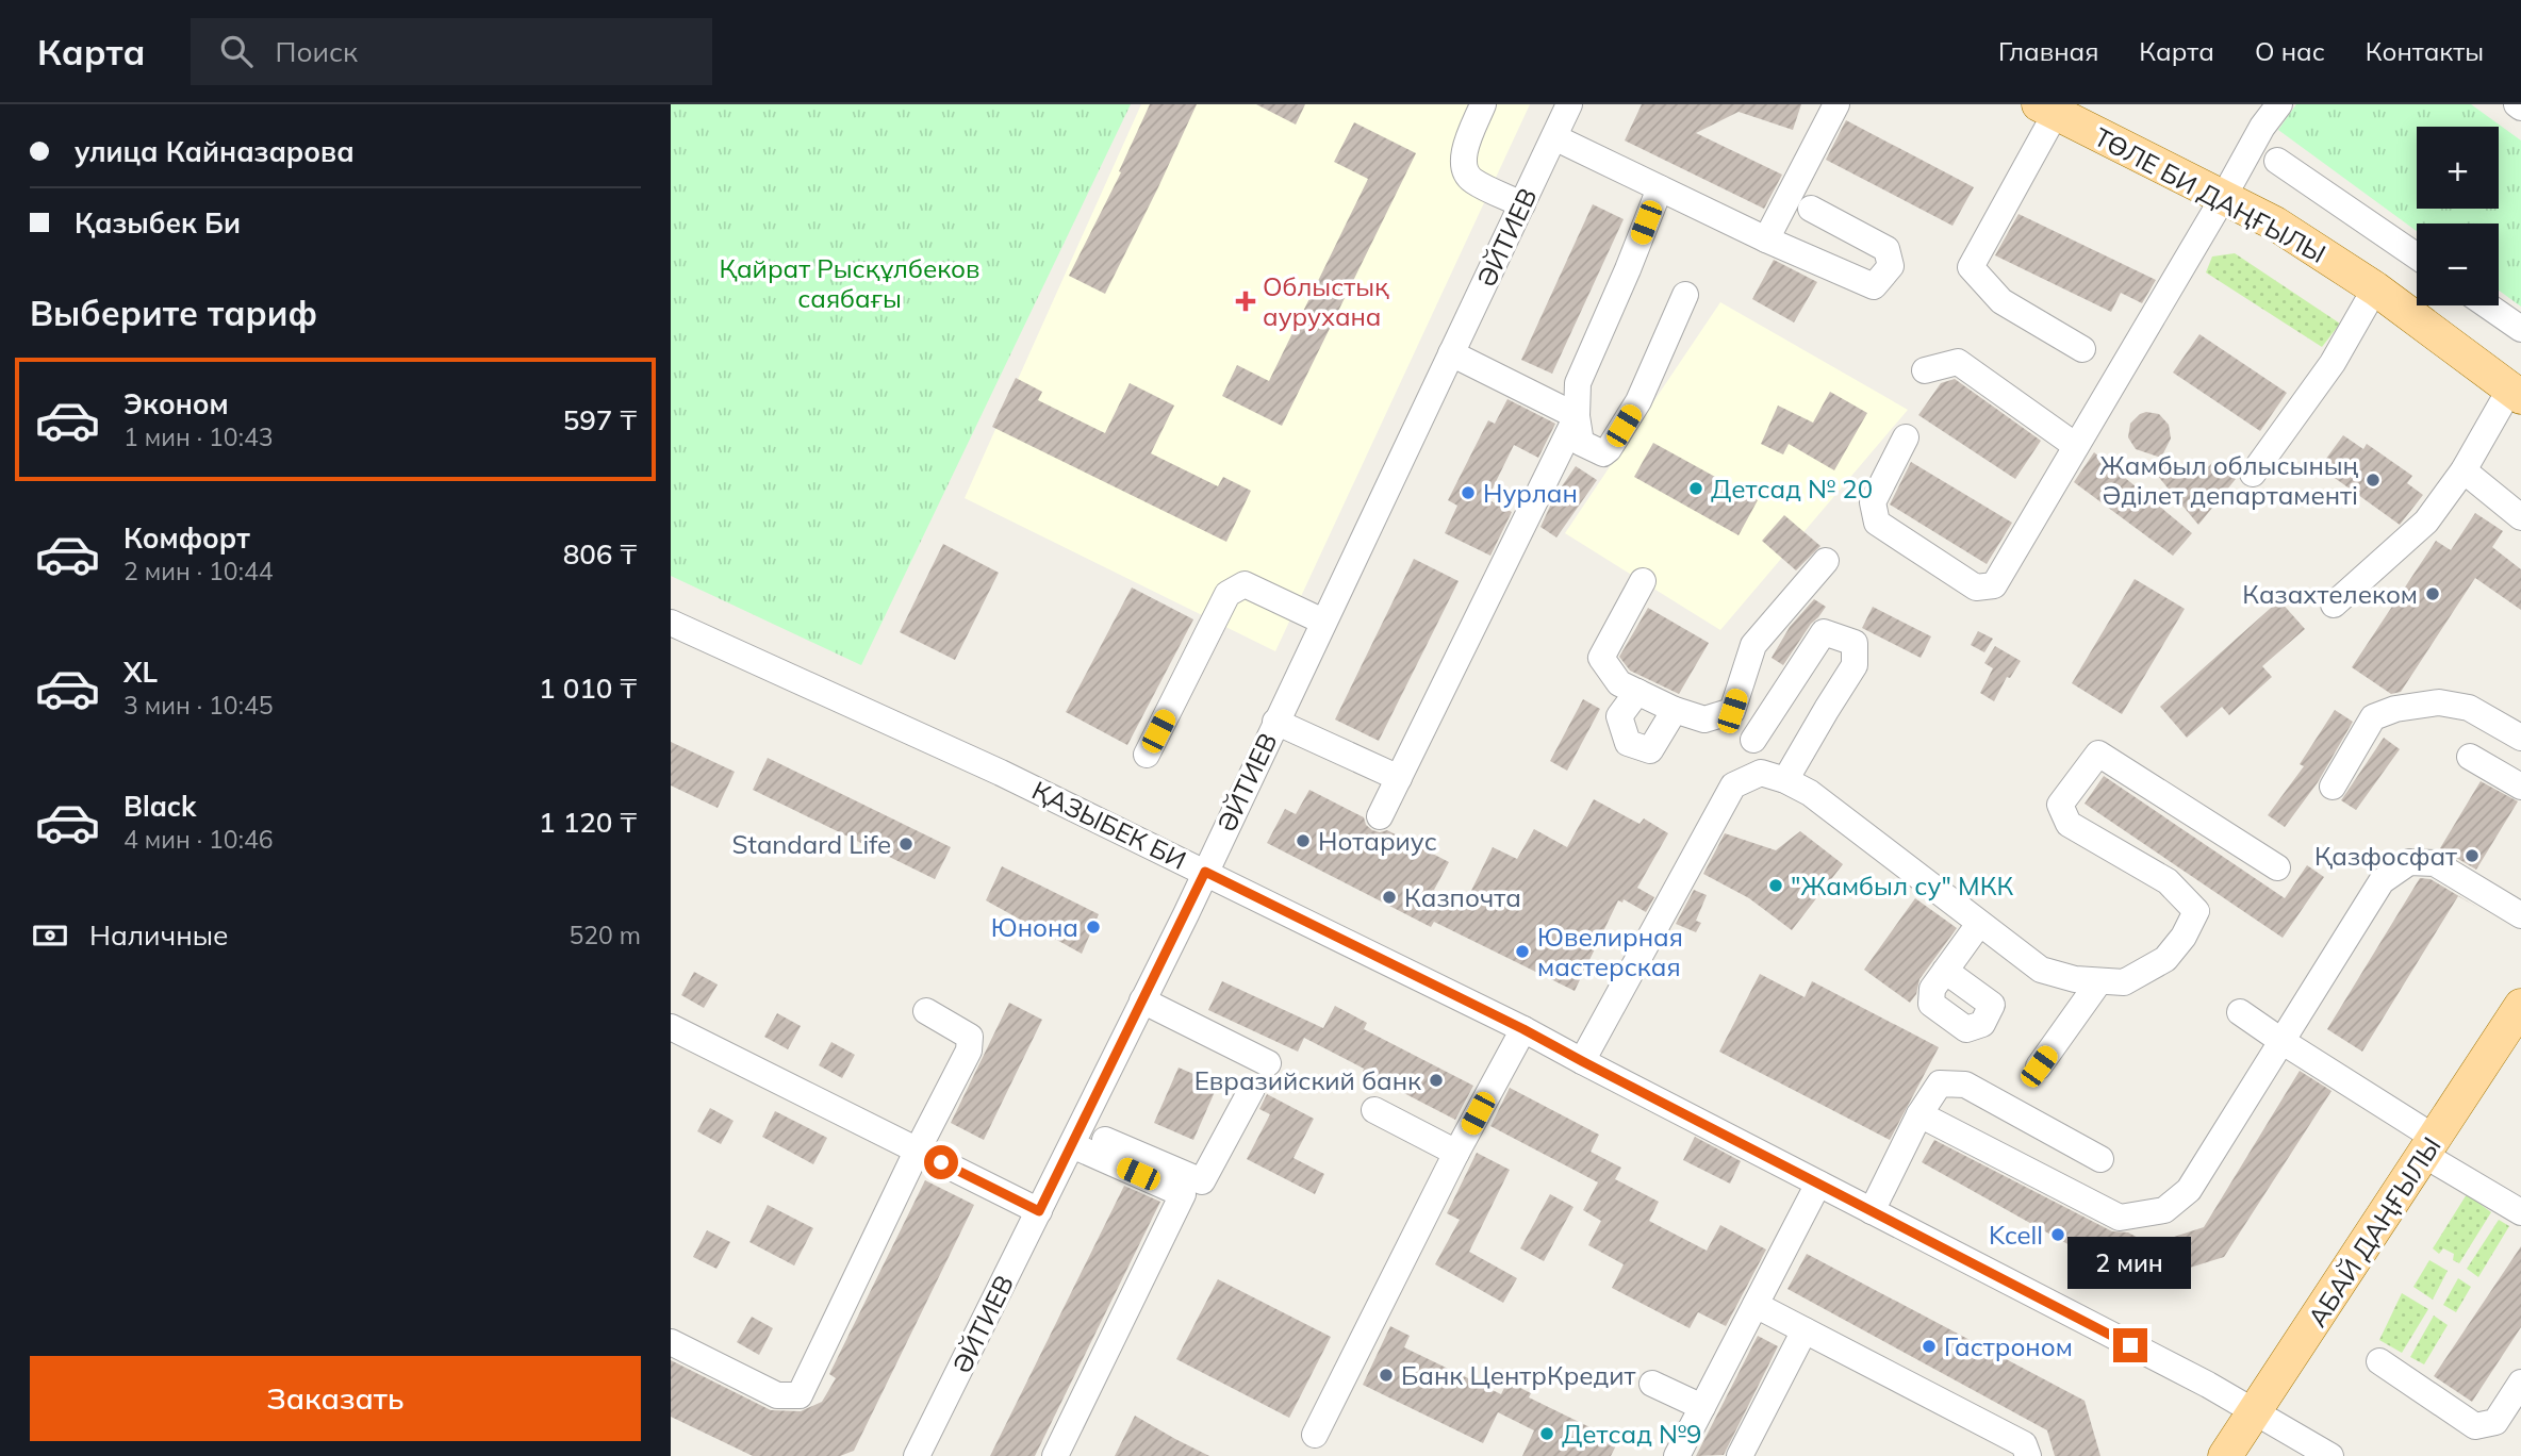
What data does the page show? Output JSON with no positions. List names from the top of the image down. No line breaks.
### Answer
{"streets":{"main road":["ТӨЛЕ БИ ДАҢҒЫЛЫ","АБАЙ ДАҢҒЫЛЫ"],"street":["ӘЙТИЕВ","ҚАЗЫБЕК БИ"]},"crossings":[["ӘЙТИЕВ","ҚАЗЫБЕК БИ"],["ҚАЗЫБЕК БИ","АБАЙ ДАҢҒЫЛЫ"]],"parks":["Қайрат Рысқұлбеков саябағы"],"places":{"health":["Облыстық аурухана"],"other":["Жамбыл облысының Әділет департаменті","Детсад № 20","Нурлан","Казахтелеком","Нотариус","Standard Life","Қазфосфат","\"Жамбыл су\" МКК","Казпочта","Юнона","Ювелирная мастерская","Евразийский банк","Kcell","Гастроном","Банк ЦентрКредит","Детсад №9"]},"page":{"header":"Карта","search":"Поиск","nav":["Главная","Карта","О нас","Контакты"],"banner":["улица Кайназарова","Қазыбек Би"],"map_buttons":["+","−"],"heading":"Выберите тариф","list":[{"name":"Эконом","note":"1 мин · 10:43","value":"597 ₸"},{"name":"Комфорт","note":"2 мин · 10:44","value":"806 ₸"},{"name":"XL","note":"3 мин · 10:45","value":"1 010 ₸"},{"name":"Black","note":"4 мин · 10:46","value":"1 120 ₸"}],"pay":["Наличные","520 m"],"bubble":"2 мин","buttons":"Заказать"}}
